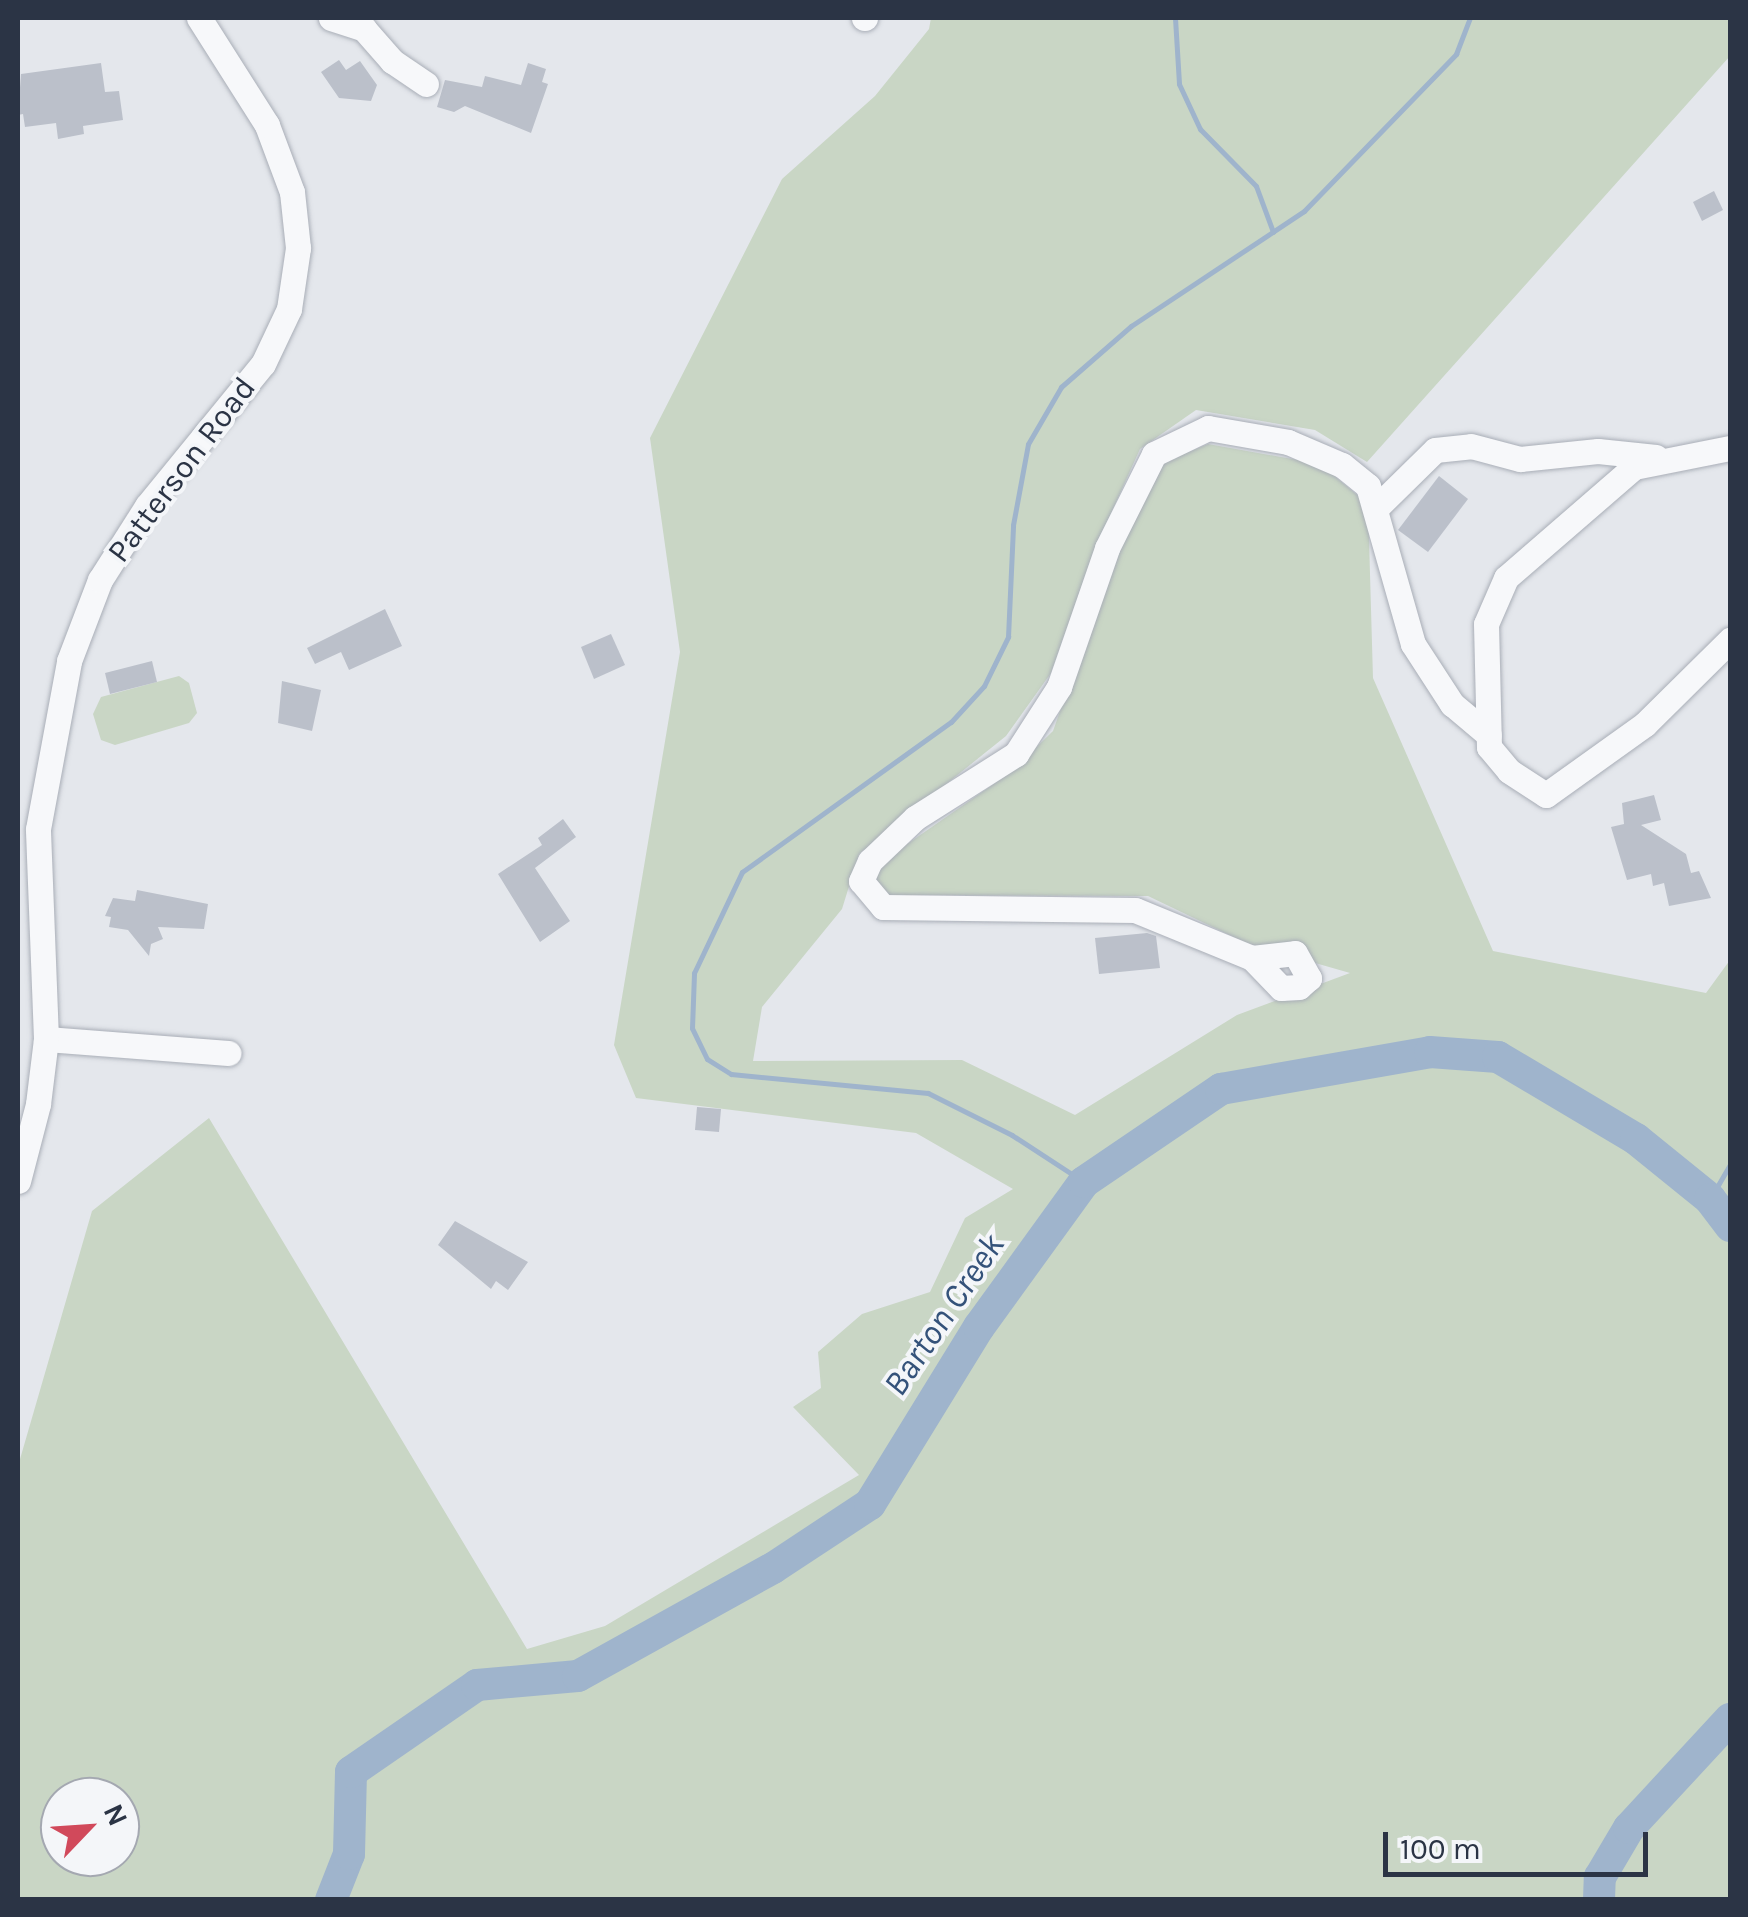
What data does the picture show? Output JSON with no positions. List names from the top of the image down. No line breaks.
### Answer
{"streets":{"street":["Patterson Road"]},"water":["Barton Creek"],"scale_bar":"100 m","north":"top right"}
